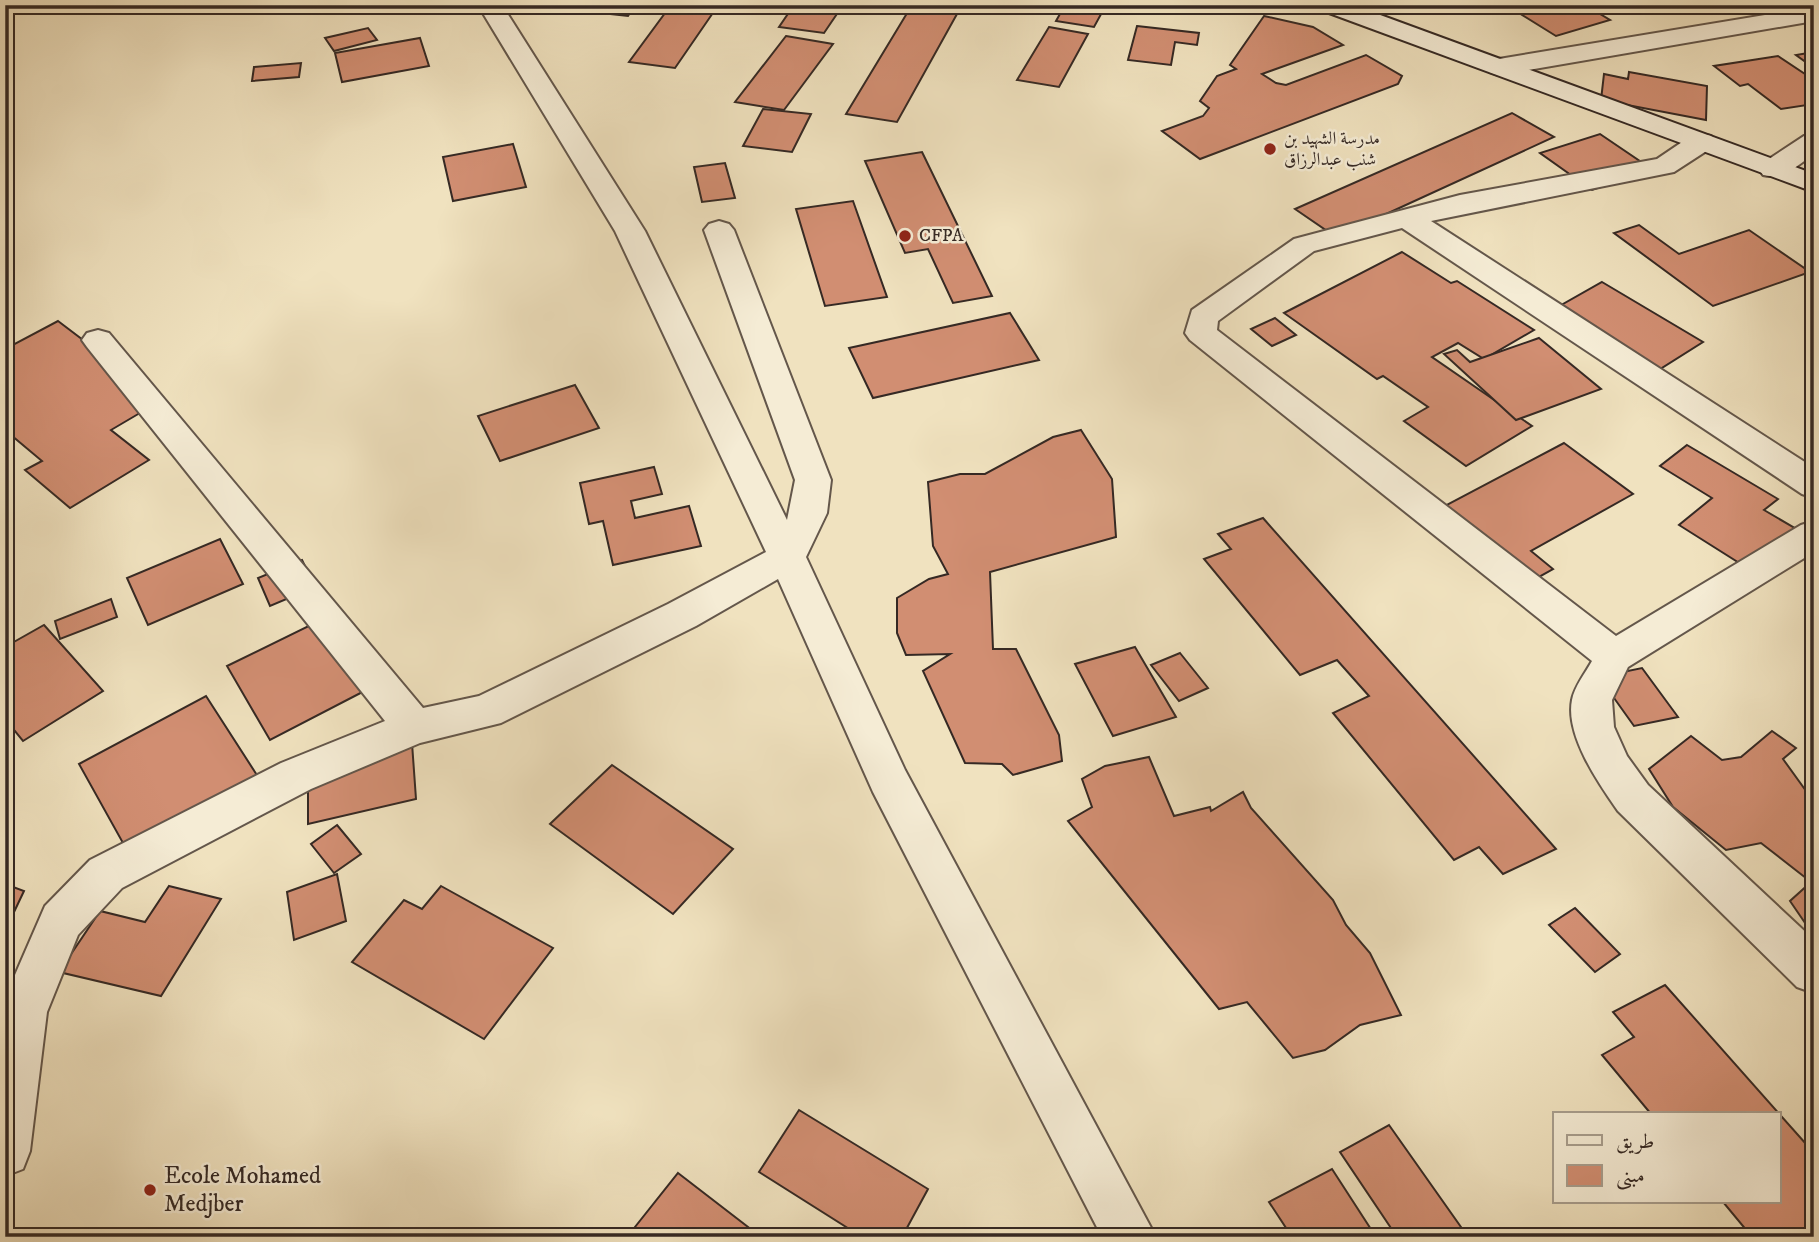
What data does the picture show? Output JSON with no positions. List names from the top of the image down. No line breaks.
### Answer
{"places":["مدرسة الشهيد بن شنب عبدالرزاق","CFPA","Ecole Mohamed Medjber"],"legend":["طريق","مبنى"]}
